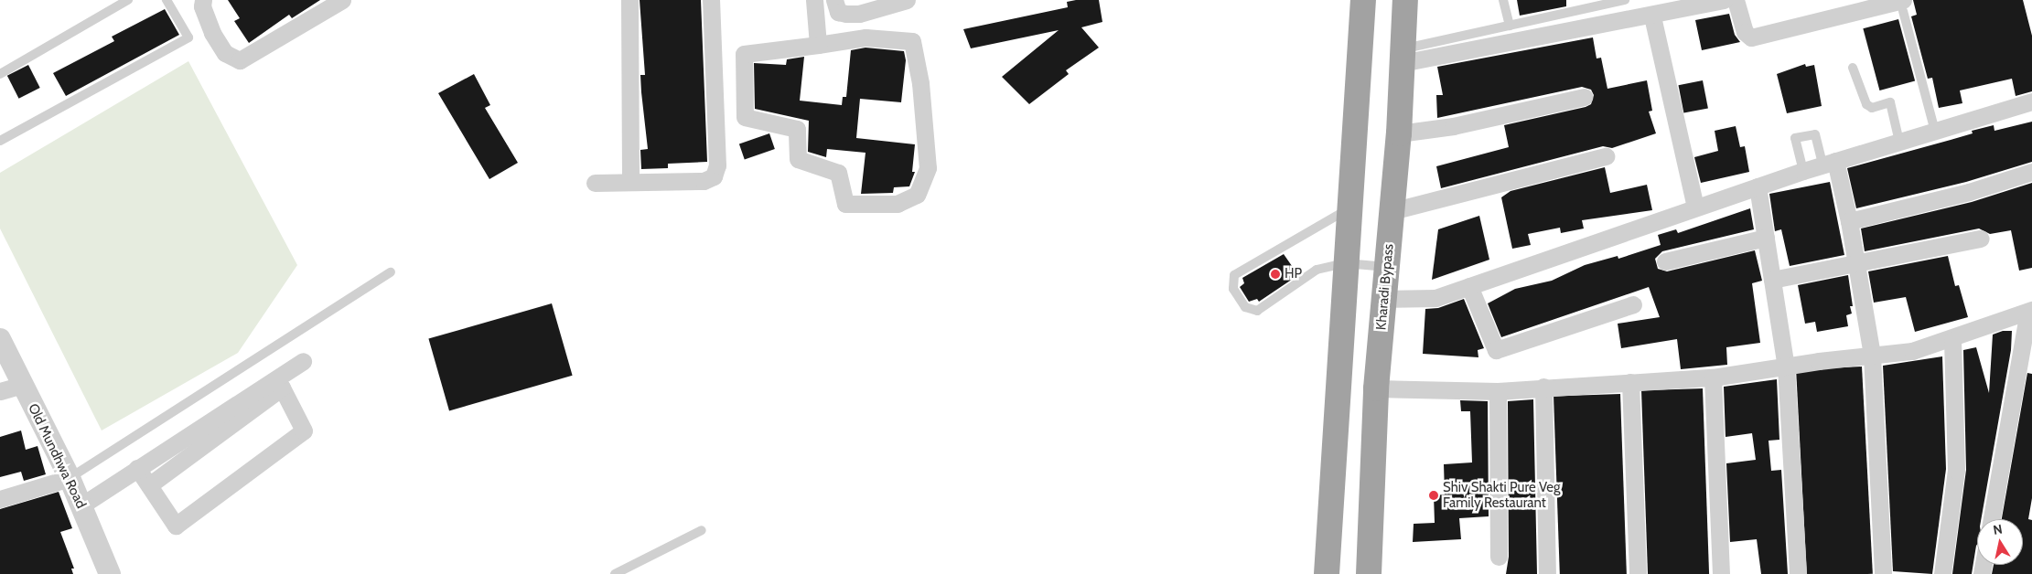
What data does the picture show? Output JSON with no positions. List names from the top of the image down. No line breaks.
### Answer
{"streets":{"highway":["Kharadi Bypass"],"street":["Old Mundhwa Road"]},"places":["HP","Shiv Shakti Pure Veg Family Restaurant"],"north":"top"}
